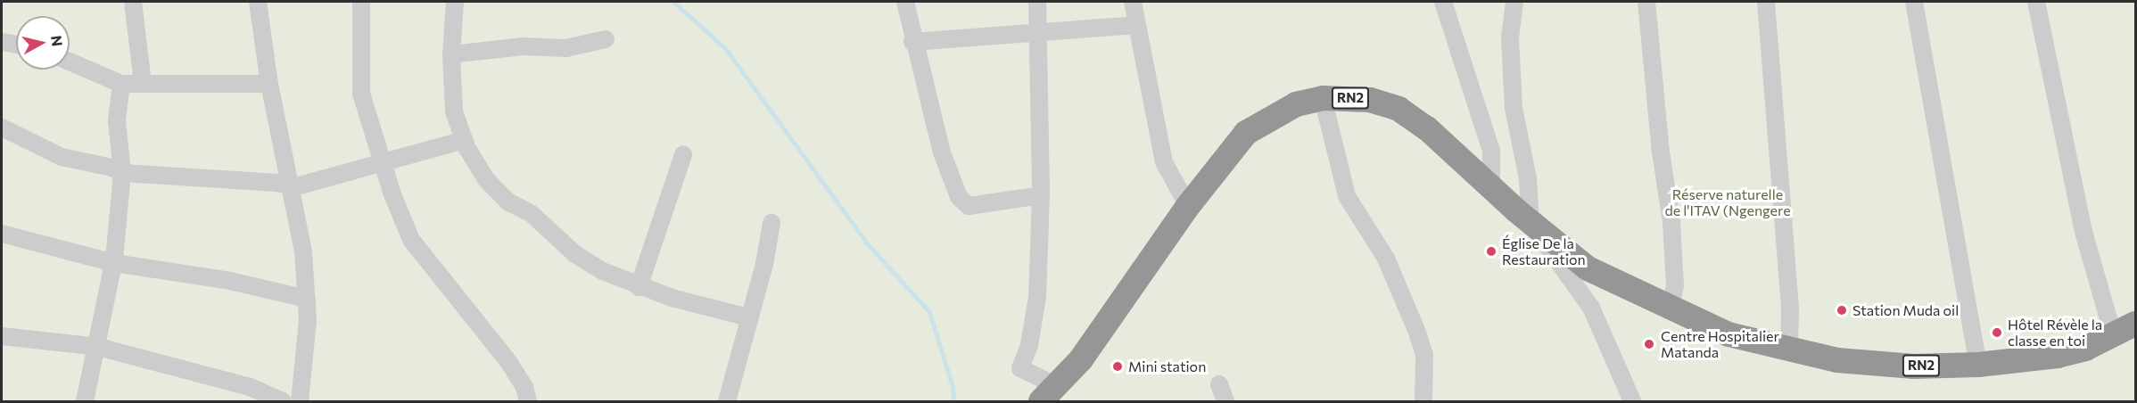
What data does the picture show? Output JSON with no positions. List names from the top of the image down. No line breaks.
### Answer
{"streets":{"highway":["RN2"]},"parks":["Réserve naturelle de l'ITAV (Ngengere"],"places":["Église De la Restauration","Station Muda oil","Hôtel Révèle la classe en toi","Centre Hospitalier Matanda","Mini station"],"north":"right"}
